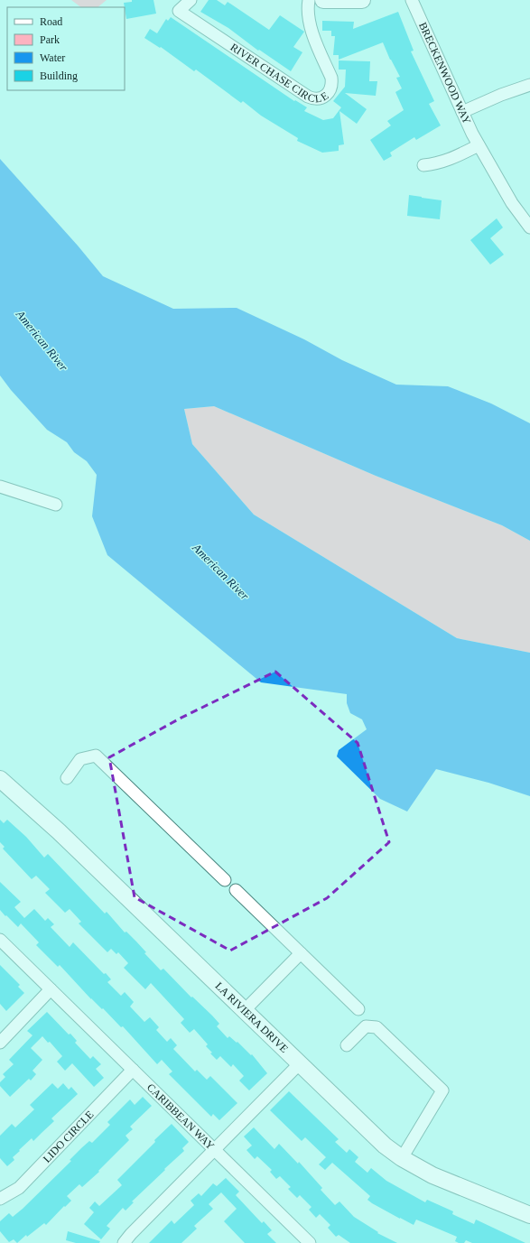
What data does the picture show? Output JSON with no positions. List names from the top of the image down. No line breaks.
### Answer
{"streets":{"street":["RIVER CHASE CIRCLE","BRECKENWOOD WAY","LA RIVIERA DRIVE","CARIBBEAN WAY","LIDO CIRCLE"]},"crossings":[["CARIBBEAN WAY","LIDO CIRCLE"]],"water":["American River"],"legend":["Road","Park","Water","Building"]}
